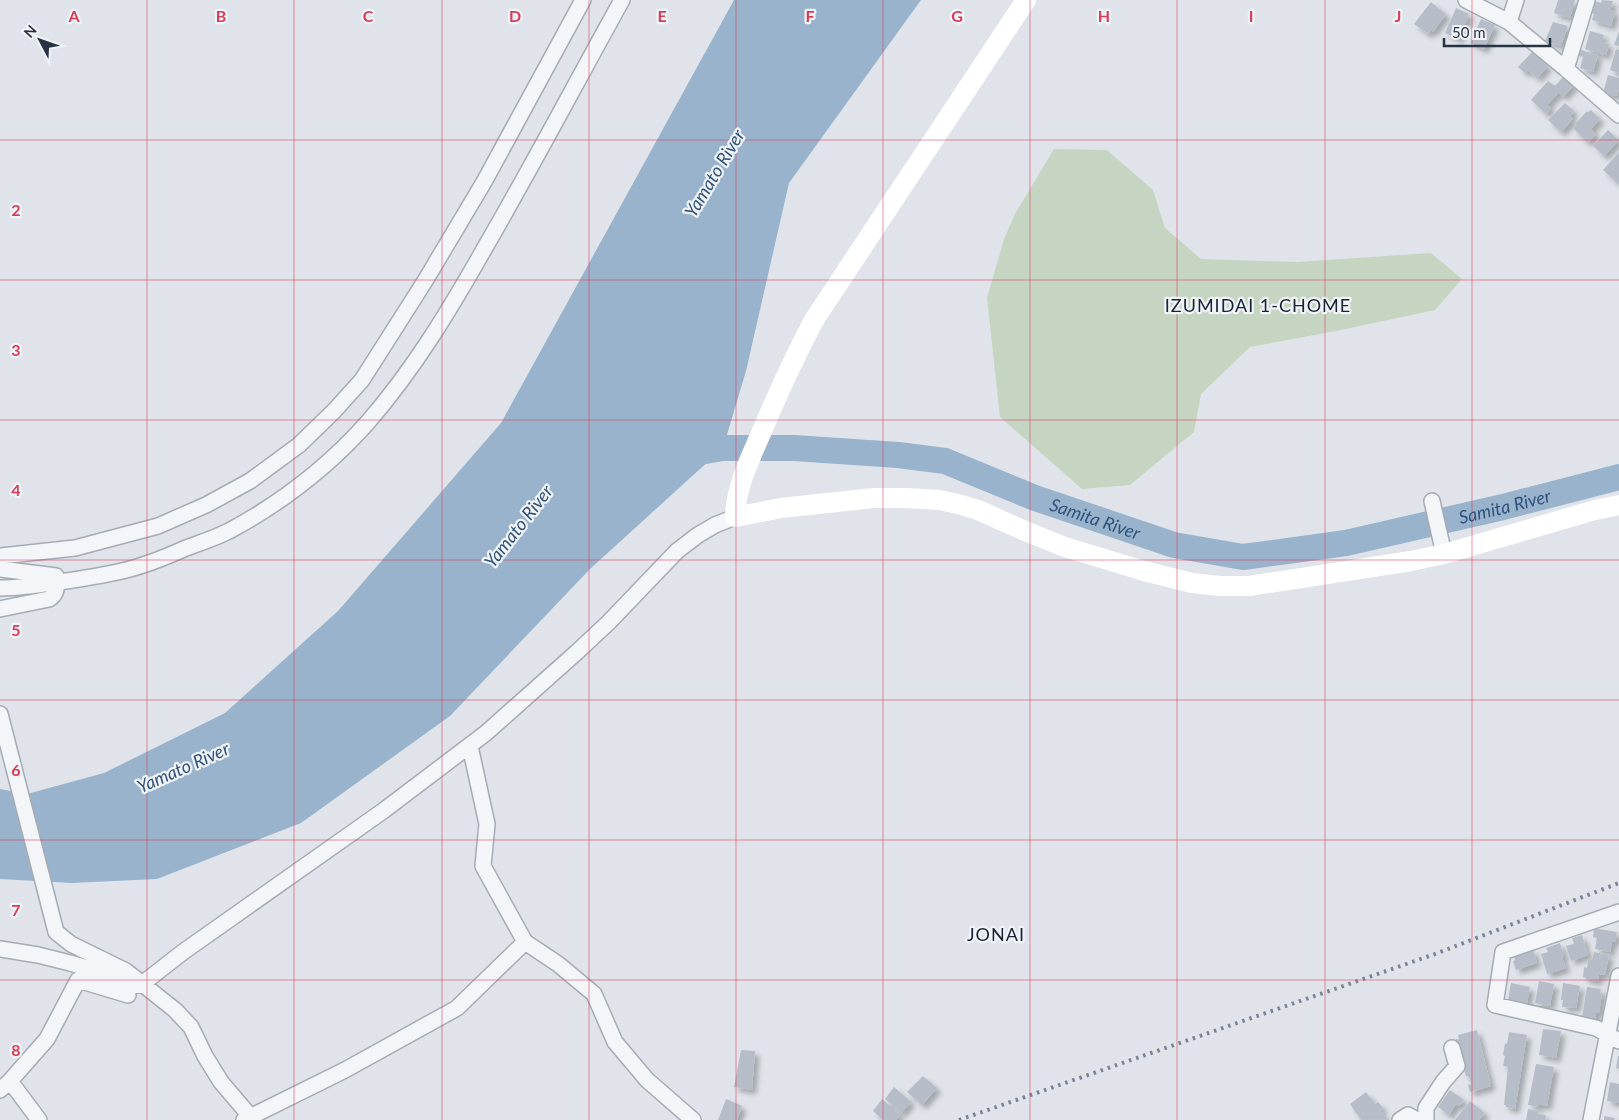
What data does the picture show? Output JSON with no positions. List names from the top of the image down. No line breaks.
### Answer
{"districts":["IZUMIDAI 1-CHOME","JONAI"],"water":["Yamato River","Samita River"],"scale_bar":"50 m","north":"top left","grid":{"columns":["A","B","C","D","E","F","G","H","I","J"],"rows":["2","3","4","5","6","7","8"]}}
